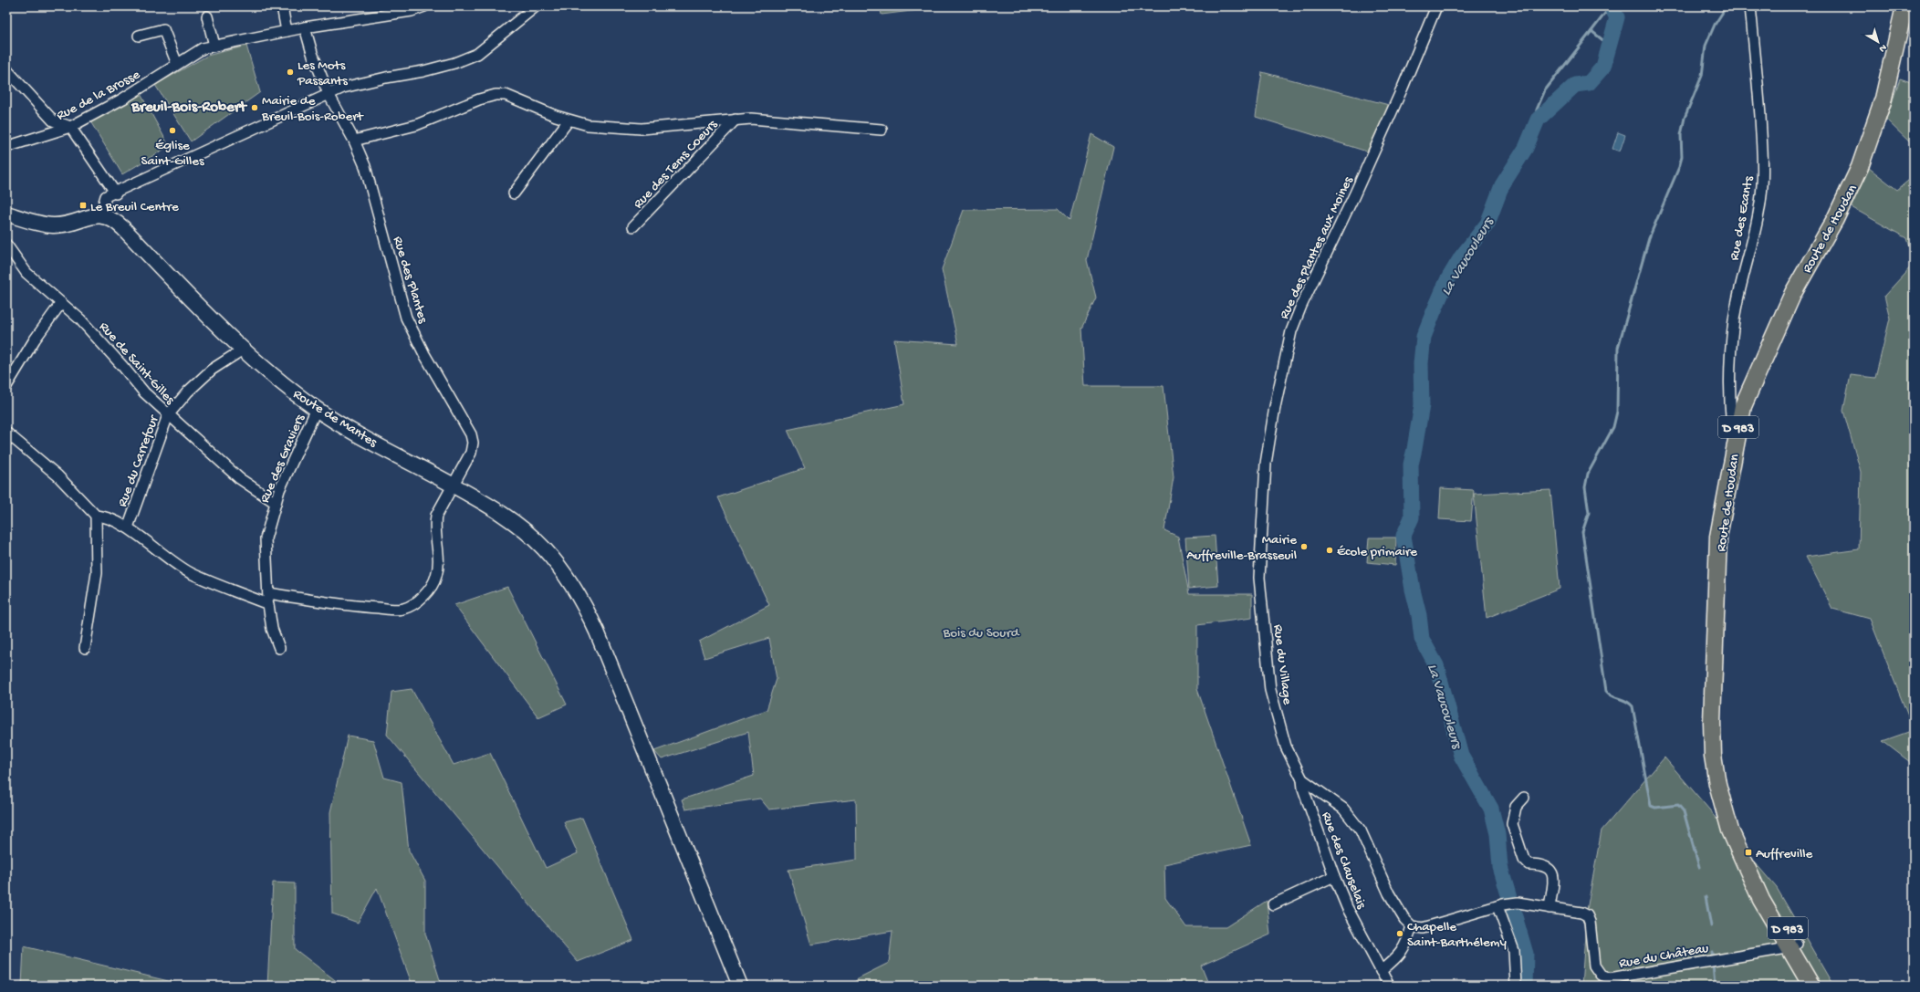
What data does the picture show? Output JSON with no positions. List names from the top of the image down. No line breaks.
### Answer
{"streets":{"main road":["Route de Houdan","Route de Mantes","D 983"],"street":["Rue de la Brosse","Rue des Tems Coeurs","Rue des Ecants","Rue des Plantes aux Moines","Rue des Plantes","Rue de Saint-Gilles","Rue des Graviers","Rue du Carrefour","Rue du Village","Rue des Clauselais","Rue du Château"]},"crossings":[["Rue de la Brosse","Rue des Plantes"],["Rue des Tems Coeurs","Rue des Plantes"],["Rue des Ecants","Route de Houdan"],["Route de Houdan","Rue du Château"],["Rue des Plantes aux Moines","Rue du Village"],["Rue des Plantes","Route de Mantes"],["Rue des Plantes","Rue des Graviers"],["Rue de Saint-Gilles","Rue des Graviers"],["Rue de Saint-Gilles","Rue du Carrefour"],["Route de Mantes","Rue des Graviers"],["Route de Mantes","Rue du Carrefour"],["Rue du Village","Rue des Clauselais"],["Rue du Village","Rue du Château"]],"districts":["Breuil-Bois-Robert"],"water":["La Vaucouleurs"],"parks":["Bois du Sourd"],"places":{"other":["Les Mots Passants","Mairie de Breuil-Bois-Robert","Église Saint-Gilles","Mairie Auffreville-Brasseuil","École primaire","Chapelle Saint-Barthélemy"],"transit":["Le Breuil Centre","Auffreville"]},"north":"bottom right"}
